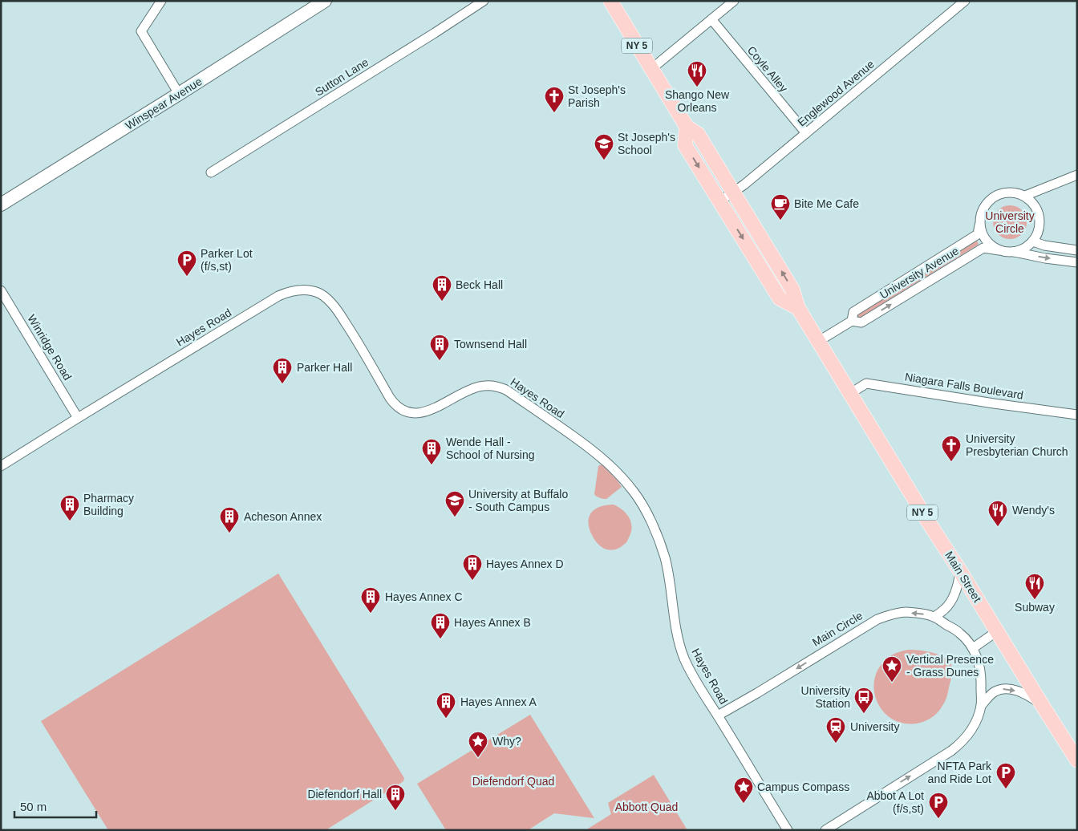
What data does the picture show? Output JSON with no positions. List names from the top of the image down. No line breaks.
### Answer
{"streets":{"main road":["NY 5","Main Street"],"street":["Coyle Alley","Sutton Lane","Englewood Avenue","Winspear Avenue","University Avenue","Hayes Road","Winridge Road","Niagara Falls Boulevard","Main Circle"]},"crossings":[["NY 5","Englewood Avenue"],["NY 5","University Avenue"],["NY 5","Niagara Falls Boulevard"],["NY 5","Main Street"],["Coyle Alley","Englewood Avenue"],["Hayes Road","Winridge Road"],["Hayes Road","Main Circle"],["Niagara Falls Boulevard","Main Street"]],"parks":["University Circle","Diefendorf Quad","Abbott Quad"],"places":{"restaurant":["Shango New Orleans","Wendy's","Subway"],"church":["St Joseph's Parish","University Presbyterian Church"],"school or university":["St Joseph's School","University at Buffalo - South Campus"],"cafe":["Bite Me Cafe"],"parking":["Parker Lot (f/s,st)","NFTA Park and Ride Lot","Abbot A Lot (f/s,st)"],"building":["Beck Hall","Townsend Hall","Parker Hall","Wende Hall - School of Nursing","Pharmacy Building","Acheson Annex","Hayes Annex D","Hayes Annex C","Hayes Annex B","Hayes Annex A","Diefendorf Hall"],"place":["Vertical Presence - Grass Dunes","Why?","Campus Compass"],"bus stop":["University Station"],"station":["University"]},"scale_bar":"50 m"}
